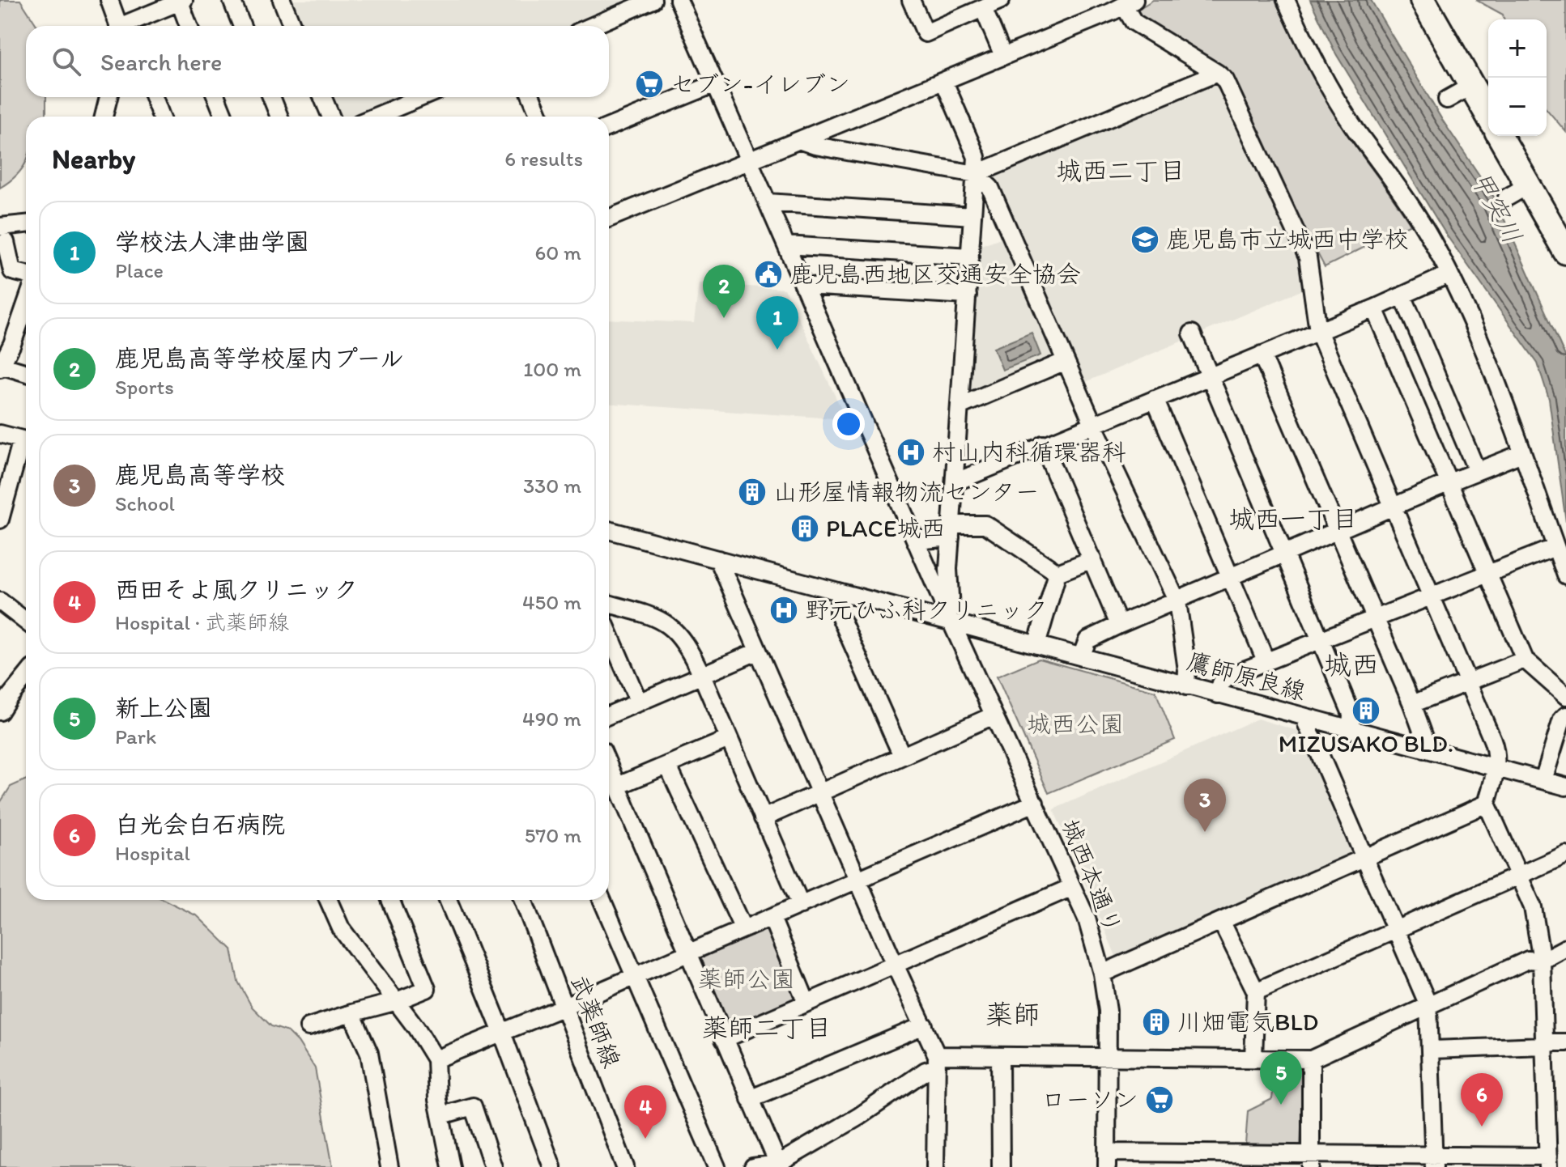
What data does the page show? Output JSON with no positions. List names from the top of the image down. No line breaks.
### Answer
{"streets":{"street":["鷹師原良線","城西本通り","武薬師線"]},"crossings":[["鷹師原良線","城西本通り"]],"districts":["城西二丁目","城西一丁目","城西","薬師","薬師二丁目"],"water":["甲突川"],"parks":["城西公園","薬師公園"],"places":{"supermarket":["セブン-イレブン","ローソン"],"school or university":["鹿児島市立城西中学校"],"public building":["鹿児島西地区交通安全協会"],"hospital":["村山内科循環器科","野元ひふ科クリニック"],"building":["山形屋情報物流センター","PLACE城西","MIZUSAKO BLD.","川畑電気BLD"]},"page":{"map_buttons":["+","−"],"search":"Search here","heading":["Nearby","6 results"],"list":[{"mark":"1","name":"学校法人津曲学園","note":"Place","value":"60 m"},{"mark":"2","name":"鹿児島高等学校屋内プール","note":"Sports","value":"100 m"},{"mark":"3","name":"鹿児島高等学校","note":"School","value":"330 m"},{"mark":"4","name":"西田そよ風クリニック","note":"Hospital · 武薬師線","value":"450 m"},{"mark":"5","name":"新上公園","note":"Park","value":"490 m"},{"mark":"6","name":"白光会白石病院","note":"Hospital","value":"570 m"}],"pins":["2","1","3","5","6","4"]}}
